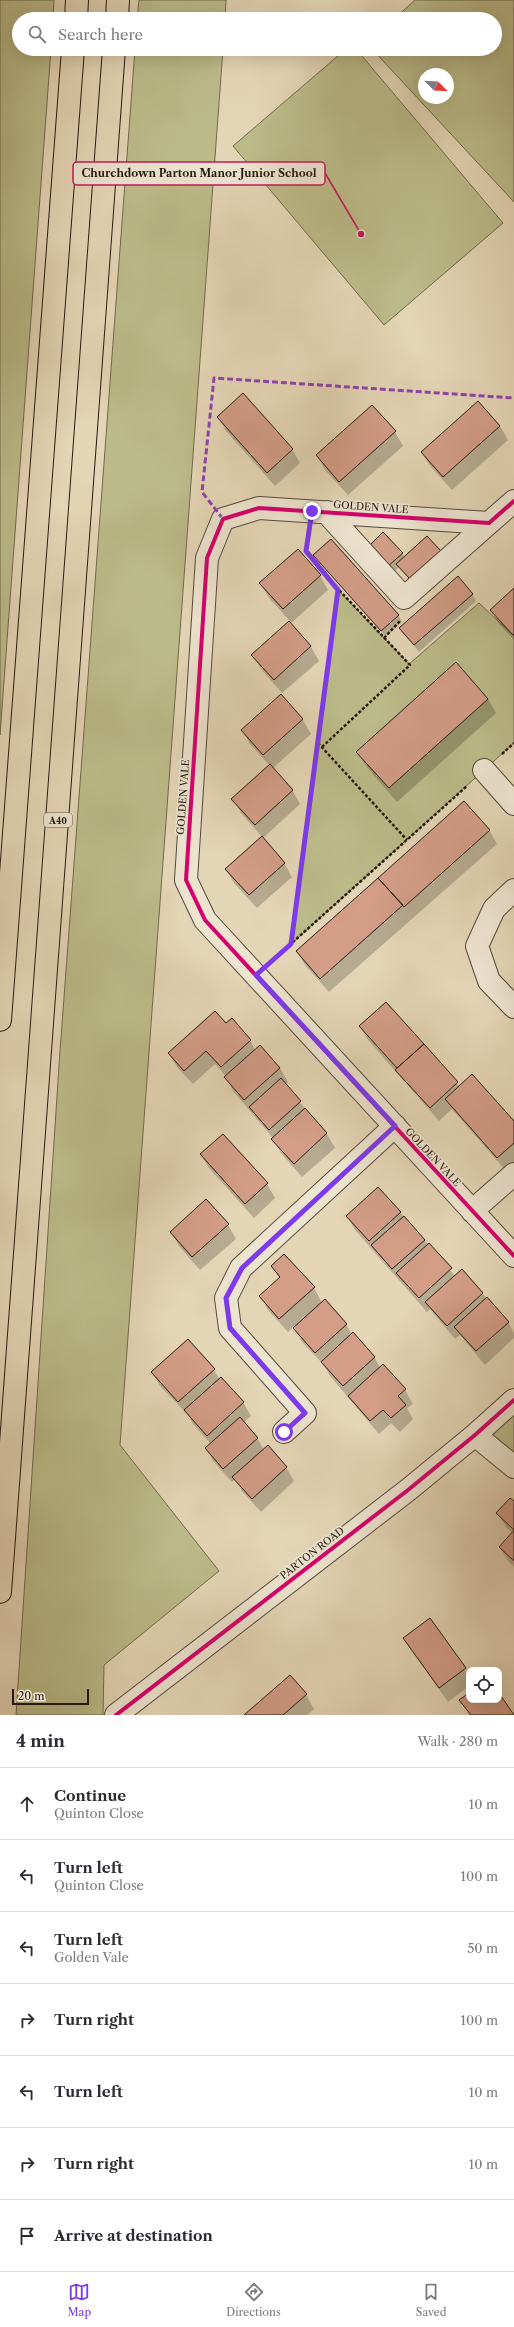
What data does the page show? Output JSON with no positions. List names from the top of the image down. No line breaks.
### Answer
{"streets":{"highway":["A40"],"street":["GOLDEN VALE","PARTON ROAD"]},"places":["Churchdown Parton Manor Junior School"],"scale_bar":"20 m","north":"bottom right","page":{"search":"Search here","scale":"20 m","heading":["4 min","Walk · 280 m"],"list":[["Continue","Quinton Close","10 m"],["Turn left","Quinton Close","100 m"],["Turn left","Golden Vale","50 m"],["Turn right","100 m"],["Turn left","10 m"],["Turn right","10 m"],"Arrive at destination"],"nav":["Map","Directions","Saved"]}}
